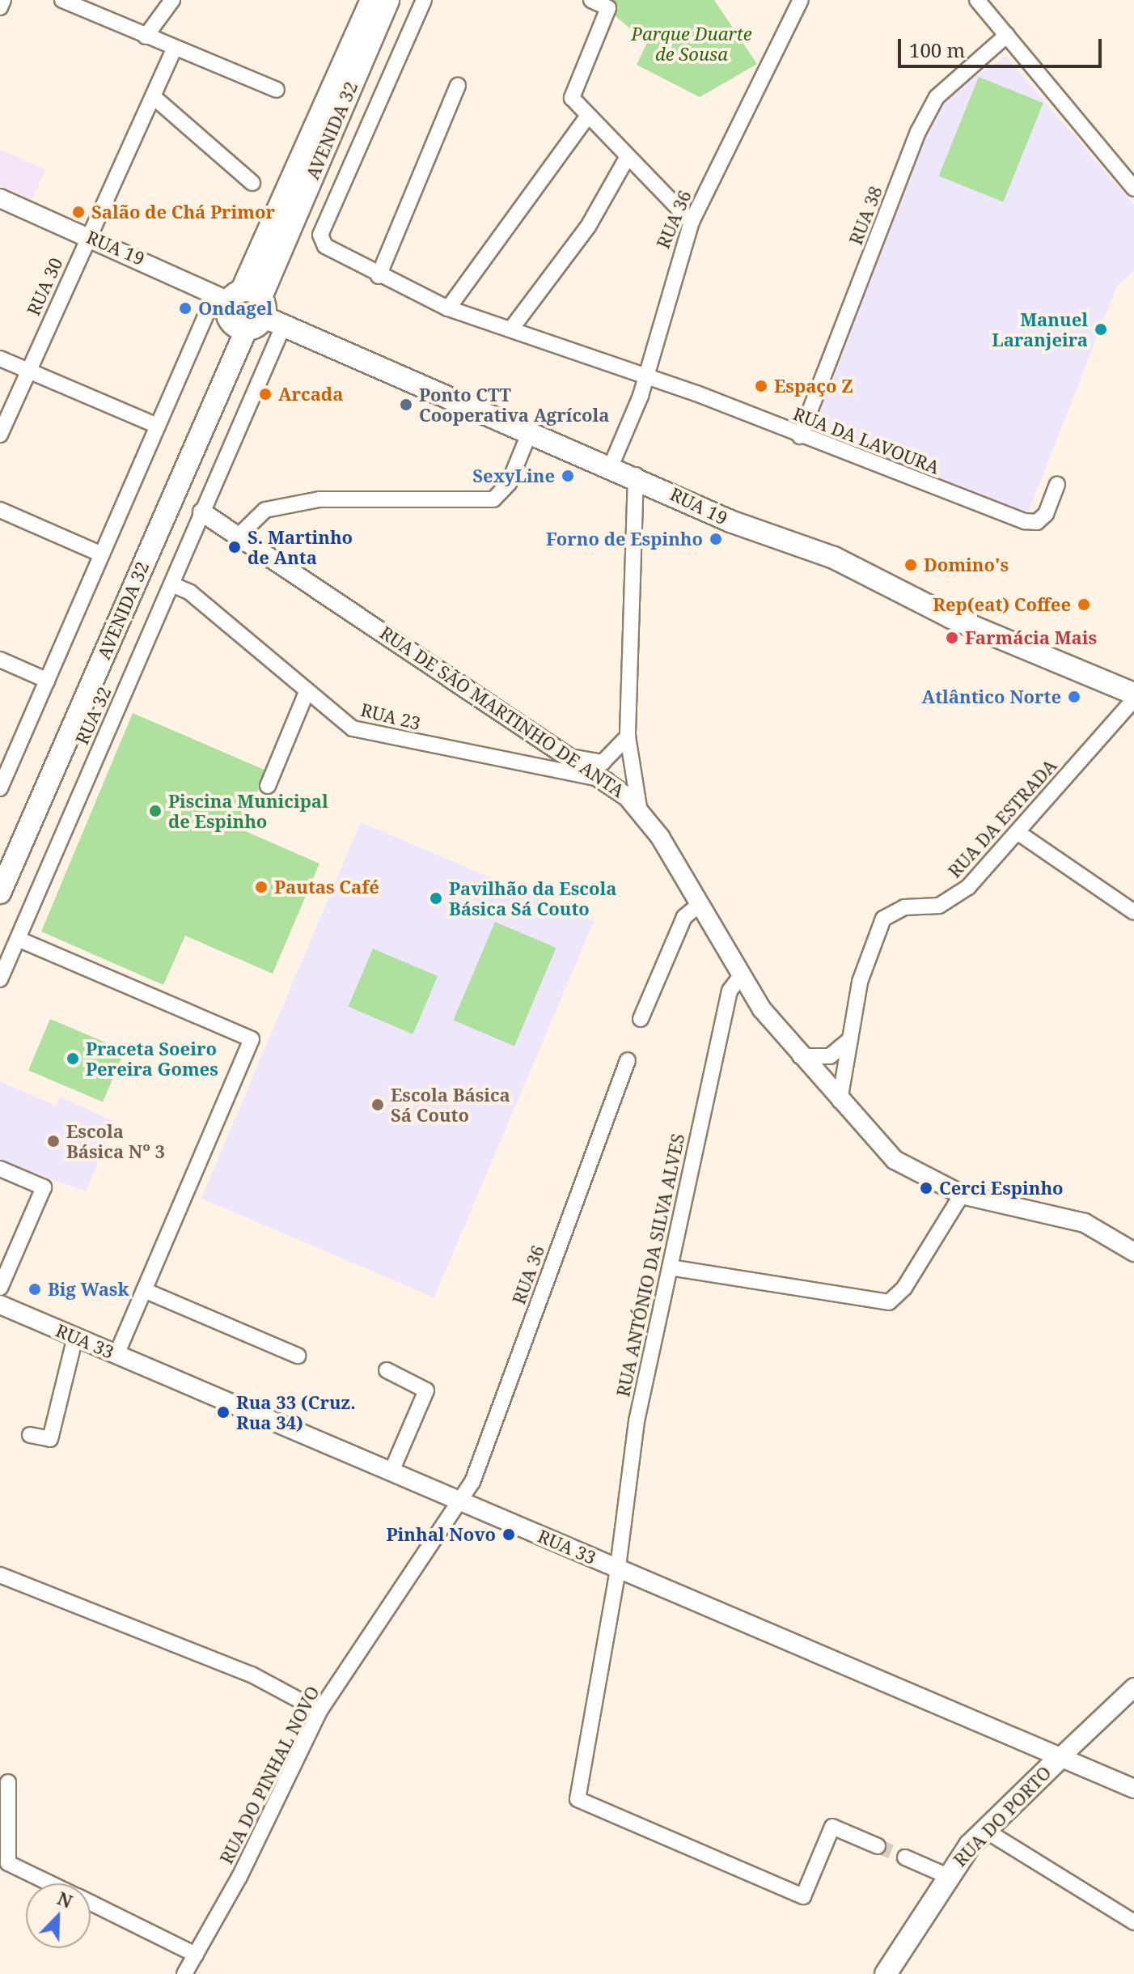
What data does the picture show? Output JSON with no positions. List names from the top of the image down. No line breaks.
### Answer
{"streets":{"main road":["AVENIDA 32","RUA 19","RUA DO PORTO"],"street":["RUA 38","RUA 36","RUA 30","RUA DA LAVOURA","RUA DE SÃO MARTINHO DE ANTA","RUA 32","RUA 23","RUA DA ESTRADA","RUA ANTÓNIO DA SILVA ALVES","RUA 33","RUA DO PINHAL NOVO"]},"crossings":[["AVENIDA 32","RUA 19"],["AVENIDA 32","RUA DA LAVOURA"],["AVENIDA 32","RUA 32"],["RUA 38","RUA DA LAVOURA"],["RUA 36","RUA 19"],["RUA 36","RUA DA LAVOURA"],["RUA 36","RUA 33"],["RUA 36","RUA DO PINHAL NOVO"],["RUA 19","RUA 30"],["RUA 19","RUA 32"],["RUA DE SÃO MARTINHO DE ANTA","RUA 32"],["RUA DE SÃO MARTINHO DE ANTA","RUA 23"],["RUA DE SÃO MARTINHO DE ANTA","RUA DA ESTRADA"],["RUA DE SÃO MARTINHO DE ANTA","RUA ANTÓNIO DA SILVA ALVES"],["RUA 32","RUA 23"],["RUA ANTÓNIO DA SILVA ALVES","RUA 33"],["RUA 33","RUA DO PINHAL NOVO"],["RUA 33","RUA DO PORTO"]],"parks":["Parque Duarte de Sousa"],"places":["Salão de Chá Primor","Ondagel","Manuel Laranjeira","Espaço Z","Arcada","Ponto CTT Cooperativa Agrícola","SexyLine","Forno de Espinho","S. Martinho de Anta","Domino's","Rep(eat) Coffee","Farmácia Mais","Atlântico Norte","Piscina Municipal de Espinho","Pautas Café","Pavilhão da Escola Básica Sá Couto","Praceta Soeiro Pereira Gomes","Escola Básica Sá Couto","Escola Básica Nº 3","Cerci Espinho","Big Wask","Rua 33 (Cruz. Rua 34)","Pinhal Novo"],"scale_bar":"100 m","north":"top right"}
